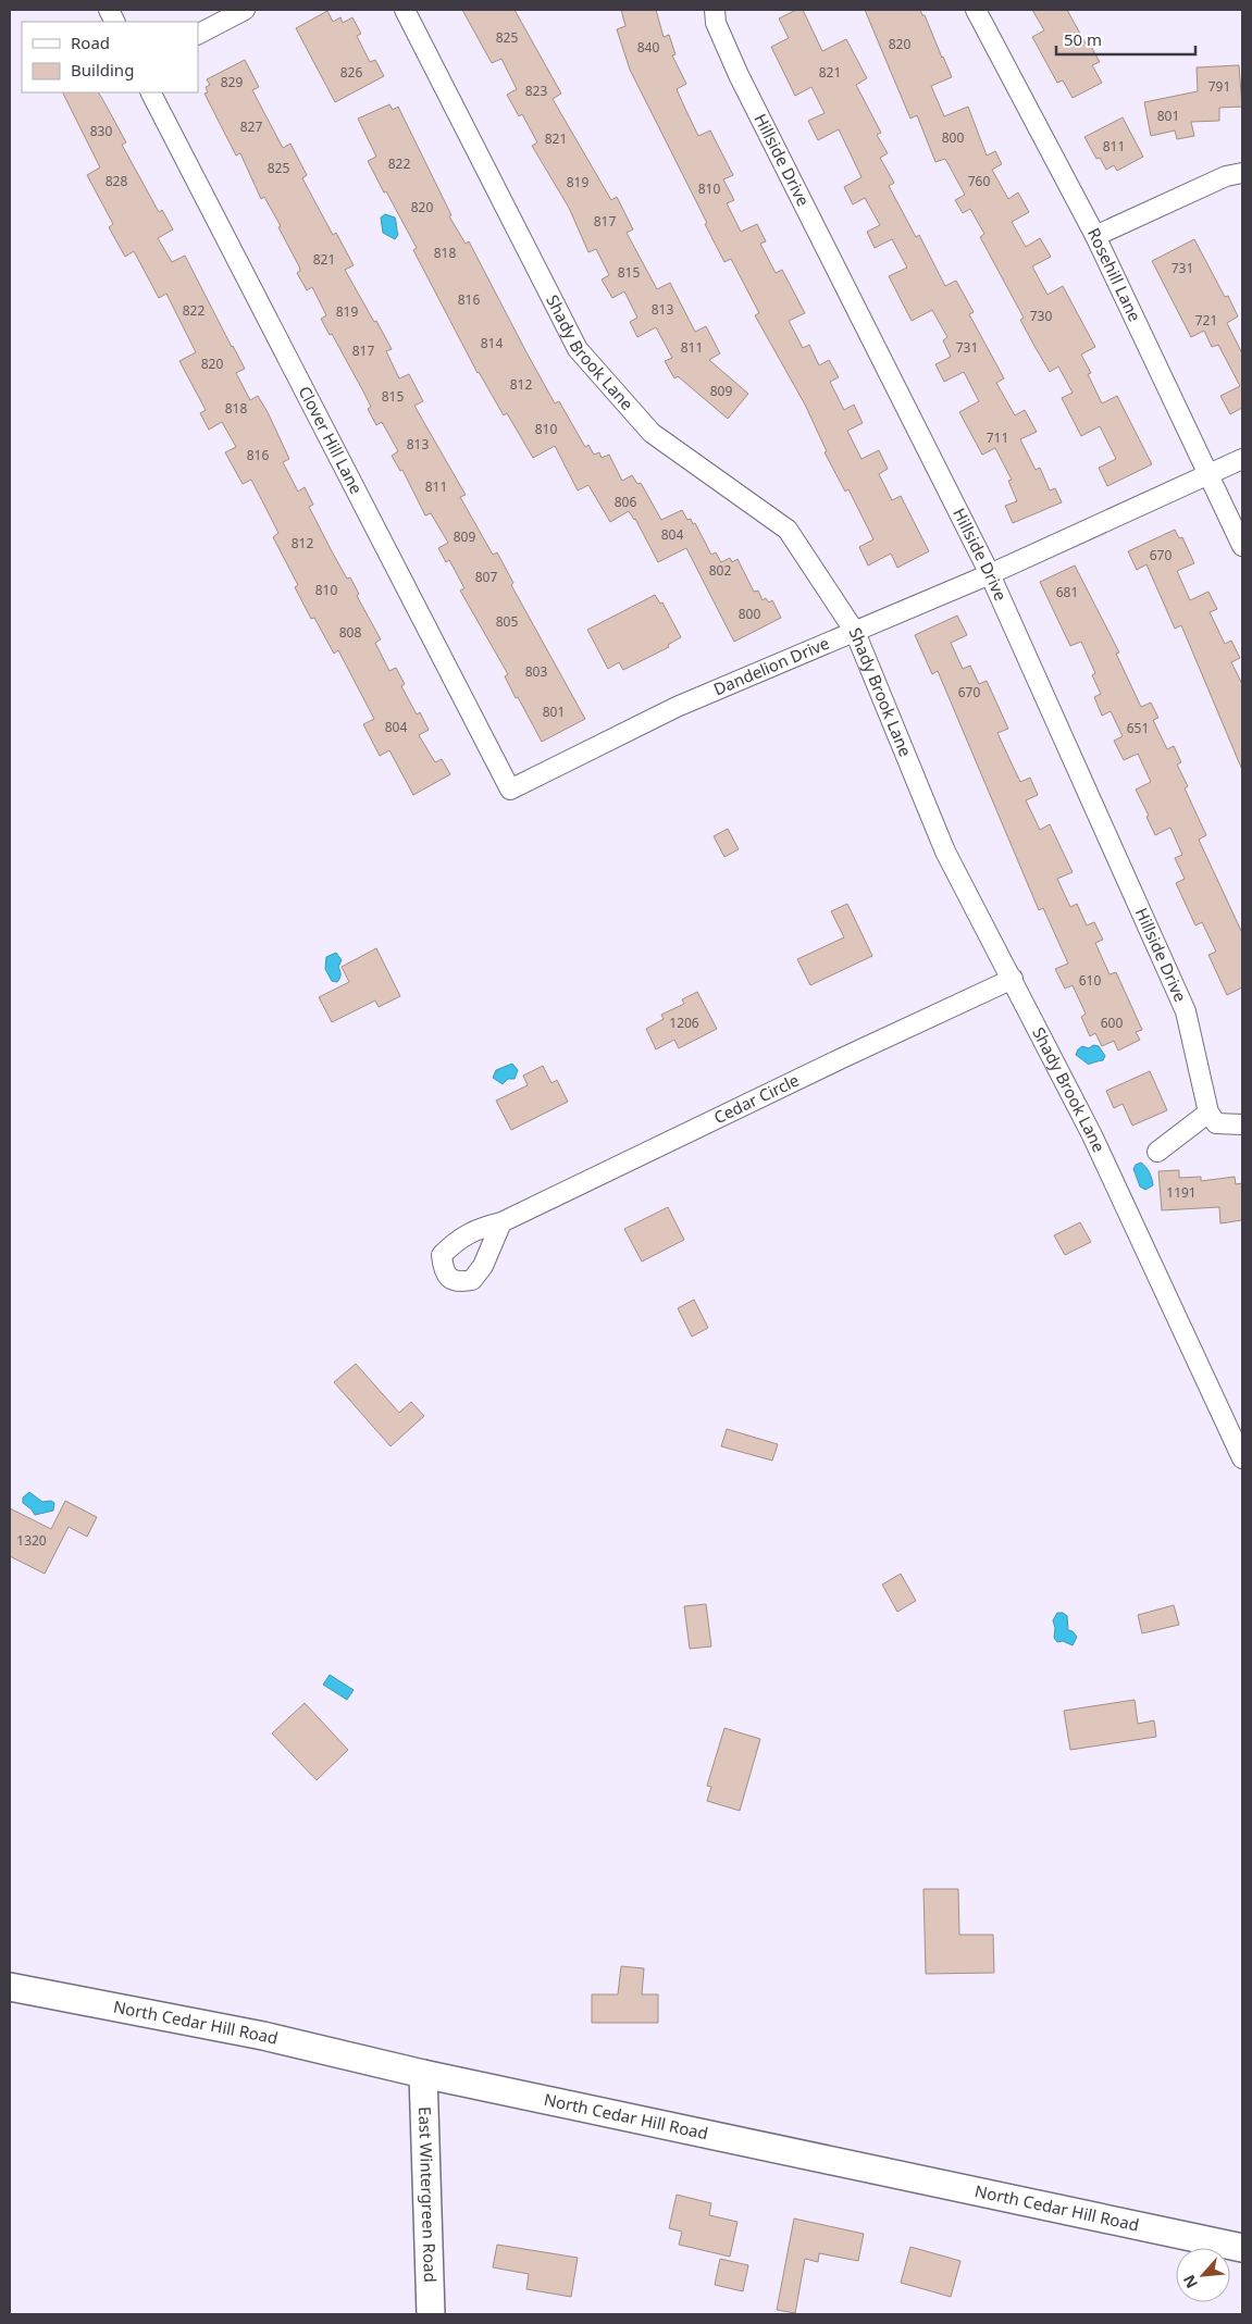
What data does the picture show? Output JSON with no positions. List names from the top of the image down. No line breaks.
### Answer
{"streets":{"street":["Hillside Drive","Rosehill Lane","Shady Brook Lane","Clover Hill Lane","Dandelion Drive","Cedar Circle","North Cedar Hill Road","East Wintergreen Road"]},"crossings":[["Hillside Drive","Dandelion Drive"],["Rosehill Lane","Dandelion Drive"],["Shady Brook Lane","Dandelion Drive"],["Shady Brook Lane","Cedar Circle"],["Clover Hill Lane","Dandelion Drive"],["North Cedar Hill Road","East Wintergreen Road"]],"house_numbers":["825","820","840","826","821","829","791","823","801","827","830","800","821","811","822","825","828","760","819","810","820","817","818","821","731","815","816","813","822","819","730","721","814","811","731","817","820","812","809","815","818","810","711","813","816","811","806","804","809","812","670","802","807","810","681","800","805","808","803","670","801","804","651","610","1206","600","1191","1320"],"legend":["Road","Building"],"scale_bar":"50 m","north":"bottom left"}
